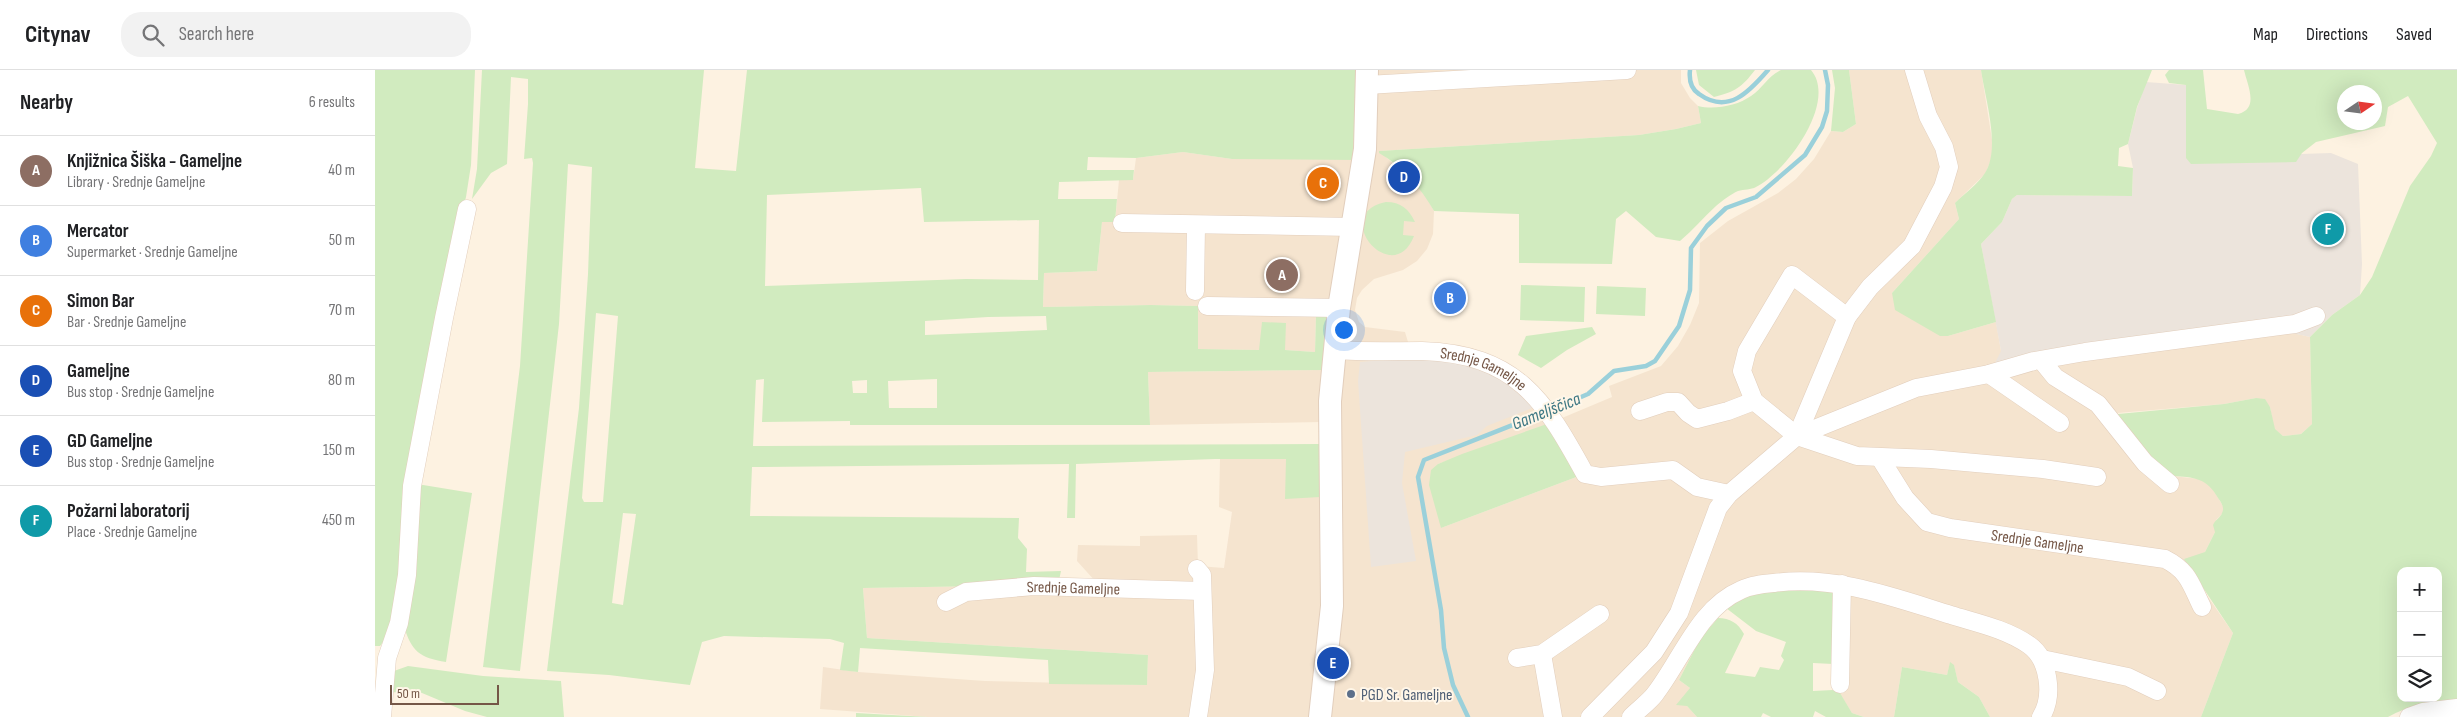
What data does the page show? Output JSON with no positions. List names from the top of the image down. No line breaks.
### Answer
{"streets":{"street":["Srednje Gameljne"]},"water":["Gameljščica"],"places":["PGD Sr. Gameljne"],"scale_bar":"50 m","north":"right","page":{"header":"Citynav","search":"Search here","nav":["Map","Directions","Saved"],"heading":["Nearby","6 results"],"list":[{"mark":"A","name":"Knjižnica Šiška - Gameljne","note":"Library · Srednje Gameljne","value":"40 m"},{"mark":"B","name":"Mercator","note":"Supermarket · Srednje Gameljne","value":"50 m"},{"mark":"C","name":"Simon Bar","note":"Bar · Srednje Gameljne","value":"70 m"},{"mark":"D","name":"Gameljne","note":"Bus stop · Srednje Gameljne","value":"80 m"},{"mark":"E","name":"GD Gameljne","note":"Bus stop · Srednje Gameljne","value":"150 m"},{"mark":"F","name":"Požarni laboratorij","note":"Place · Srednje Gameljne","value":"450 m"}],"pins":["D","C","F","A","B","E"],"map_buttons":["+","−"],"scale":"50 m"}}
